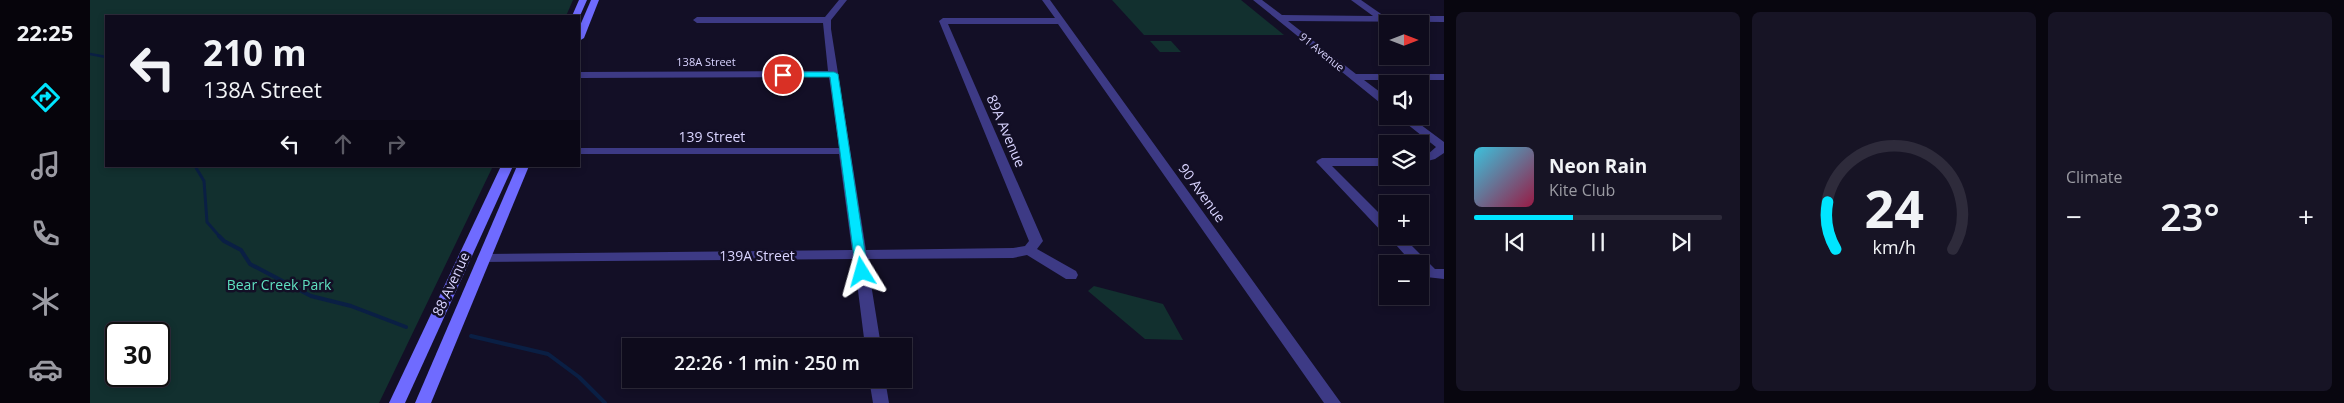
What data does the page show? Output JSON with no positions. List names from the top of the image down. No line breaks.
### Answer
{"streets":{"main road":["88 Avenue"],"street":["91 Avenue","138A Street","89A Avenue","139 Street","90 Avenue","139A Street"]},"crossings":[["89A Avenue","90 Avenue"],["89A Avenue","139A Street"],["139A Street","88 Avenue"]],"parks":["Bear Creek Park"],"north":"right","page":{"tabs":"22:25","tile":"Climate","map_buttons":["+","−"],"turn":["210 m","138A Street"],"song":["Neon Rain","Kite Club"],"heat":["−","23°","+"],"limit":"30","trip":"22:26 · 1 min · 250 m","gauge":["24","km/h"]}}
